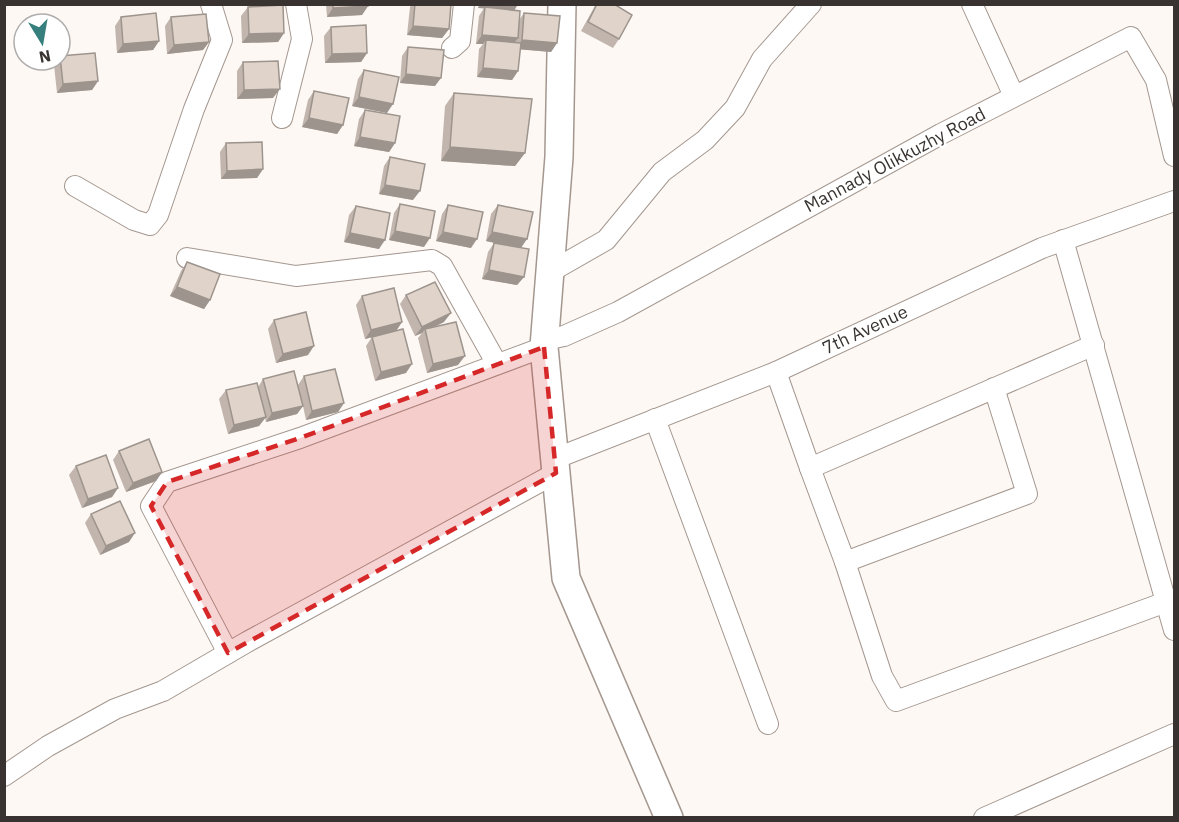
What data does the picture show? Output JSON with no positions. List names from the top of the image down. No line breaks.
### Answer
{"streets":{"street":["Mannady Olikkuzhy Road","7th Avenue"]},"crossings":[["Mannady Olikkuzhy Road","7th Avenue"]],"north":"bottom"}
